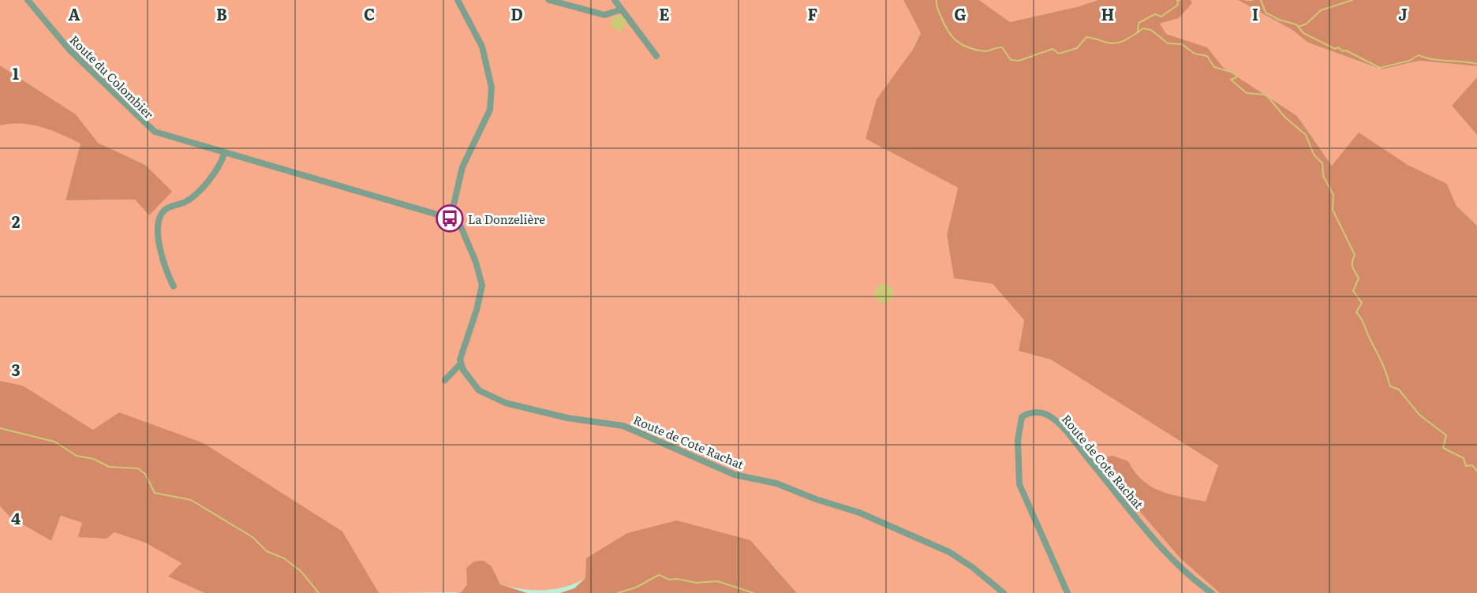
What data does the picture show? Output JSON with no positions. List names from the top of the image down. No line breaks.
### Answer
{"streets":{"street":["Route du Colombier","Route de Cote Rachat"]},"places":{"bus stop":["La Donzelière"]},"grid":{"columns":["A","B","C","D","E","F","G","H","I","J"],"rows":["1","2","3","4"]}}
